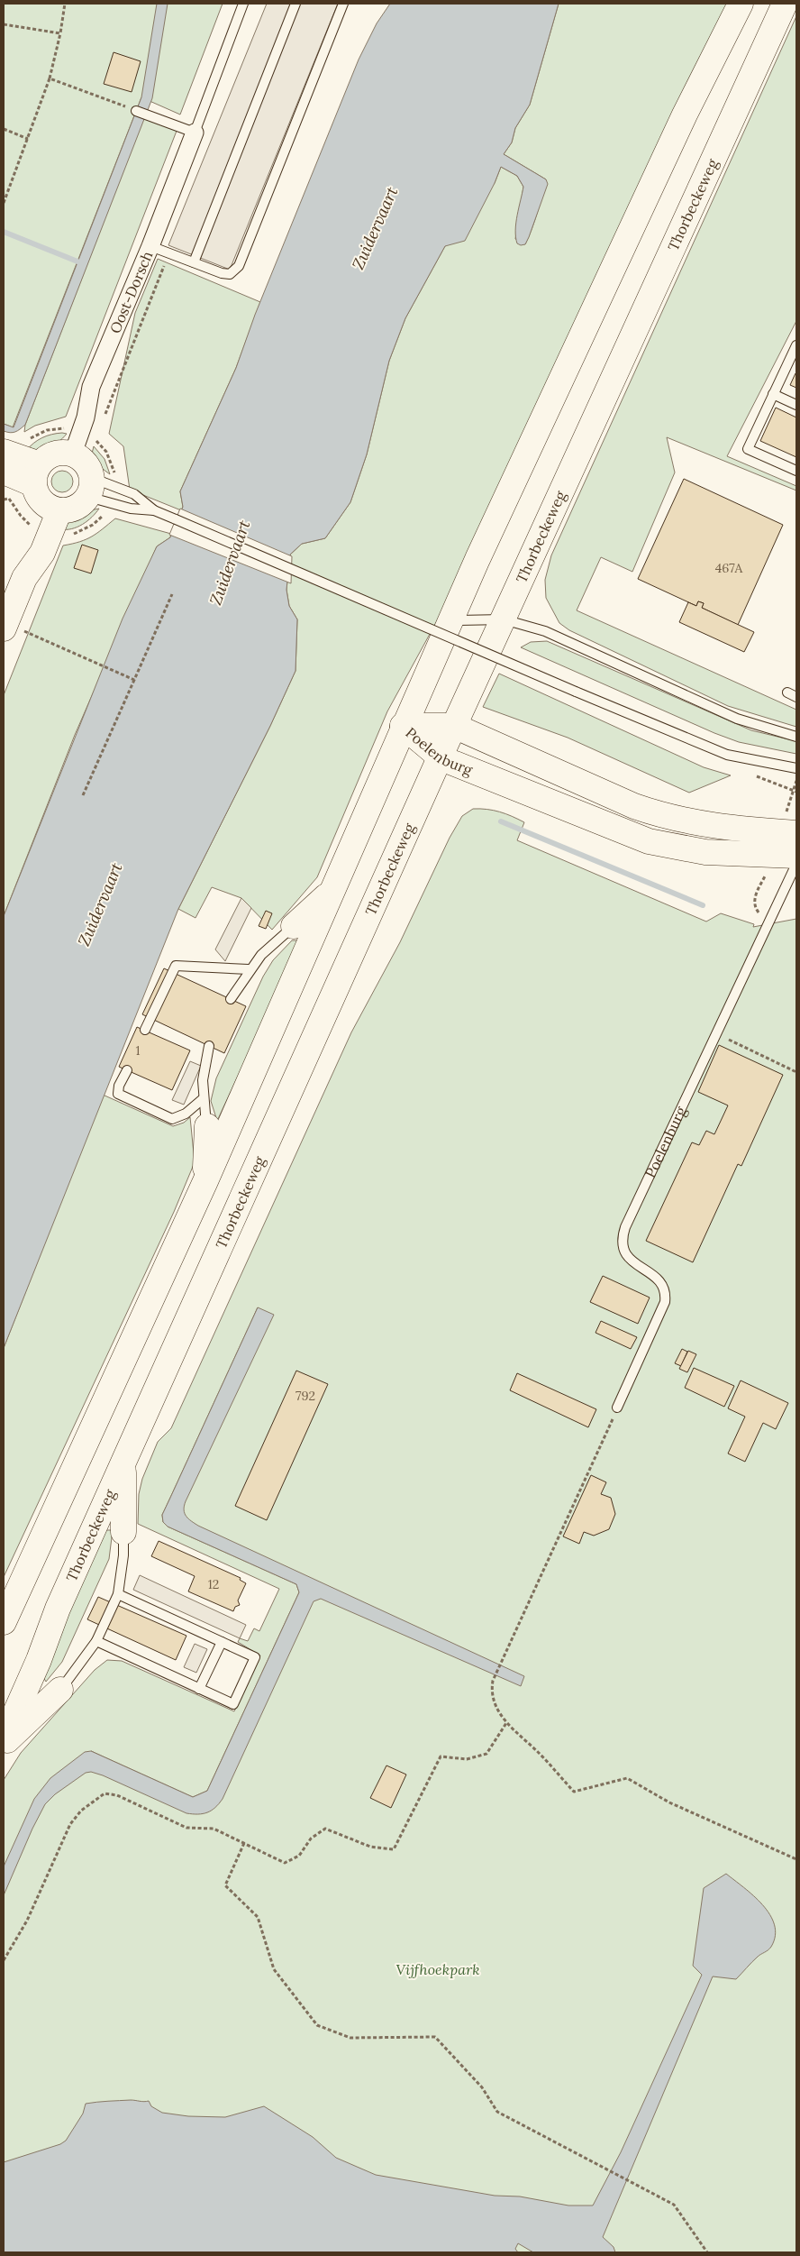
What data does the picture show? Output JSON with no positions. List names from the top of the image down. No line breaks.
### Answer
{"streets":{"main road":["Thorbeckeweg","Poelenburg"],"street":["Oost-Dorsch"]},"crossings":[["Thorbeckeweg","Poelenburg"]],"water":["Zuidervaart"],"parks":["Vijfhoekpark"],"house_numbers":["467A","1","792","12"]}
